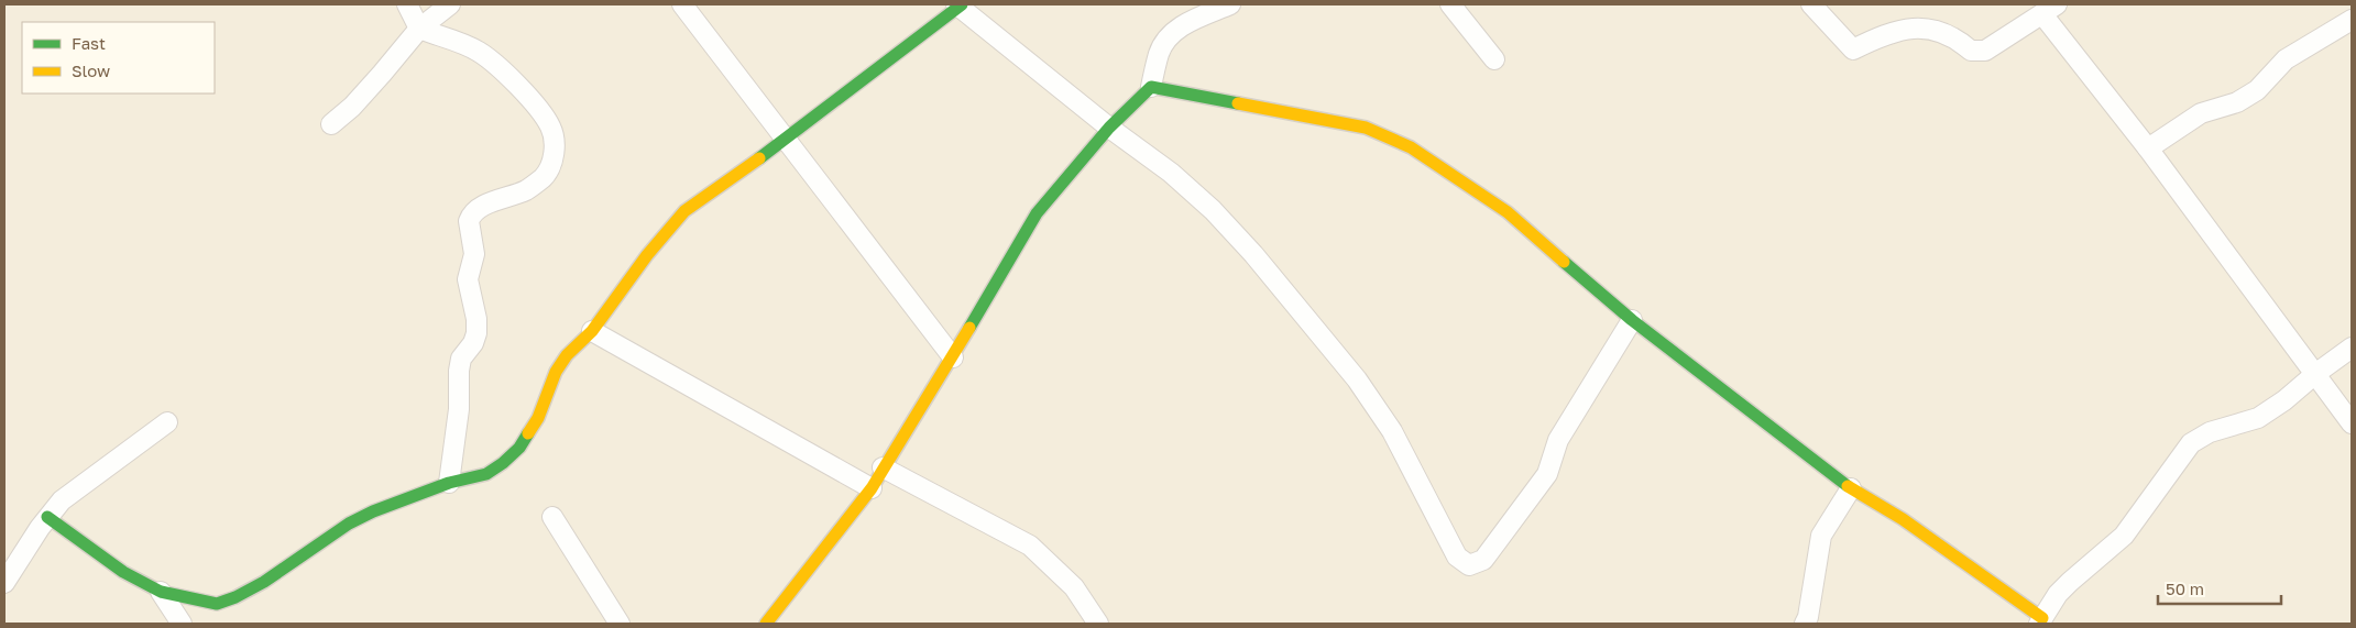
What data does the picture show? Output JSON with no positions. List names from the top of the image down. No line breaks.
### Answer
{"legend":["Fast","Slow"],"scale_bar":"50 m"}
